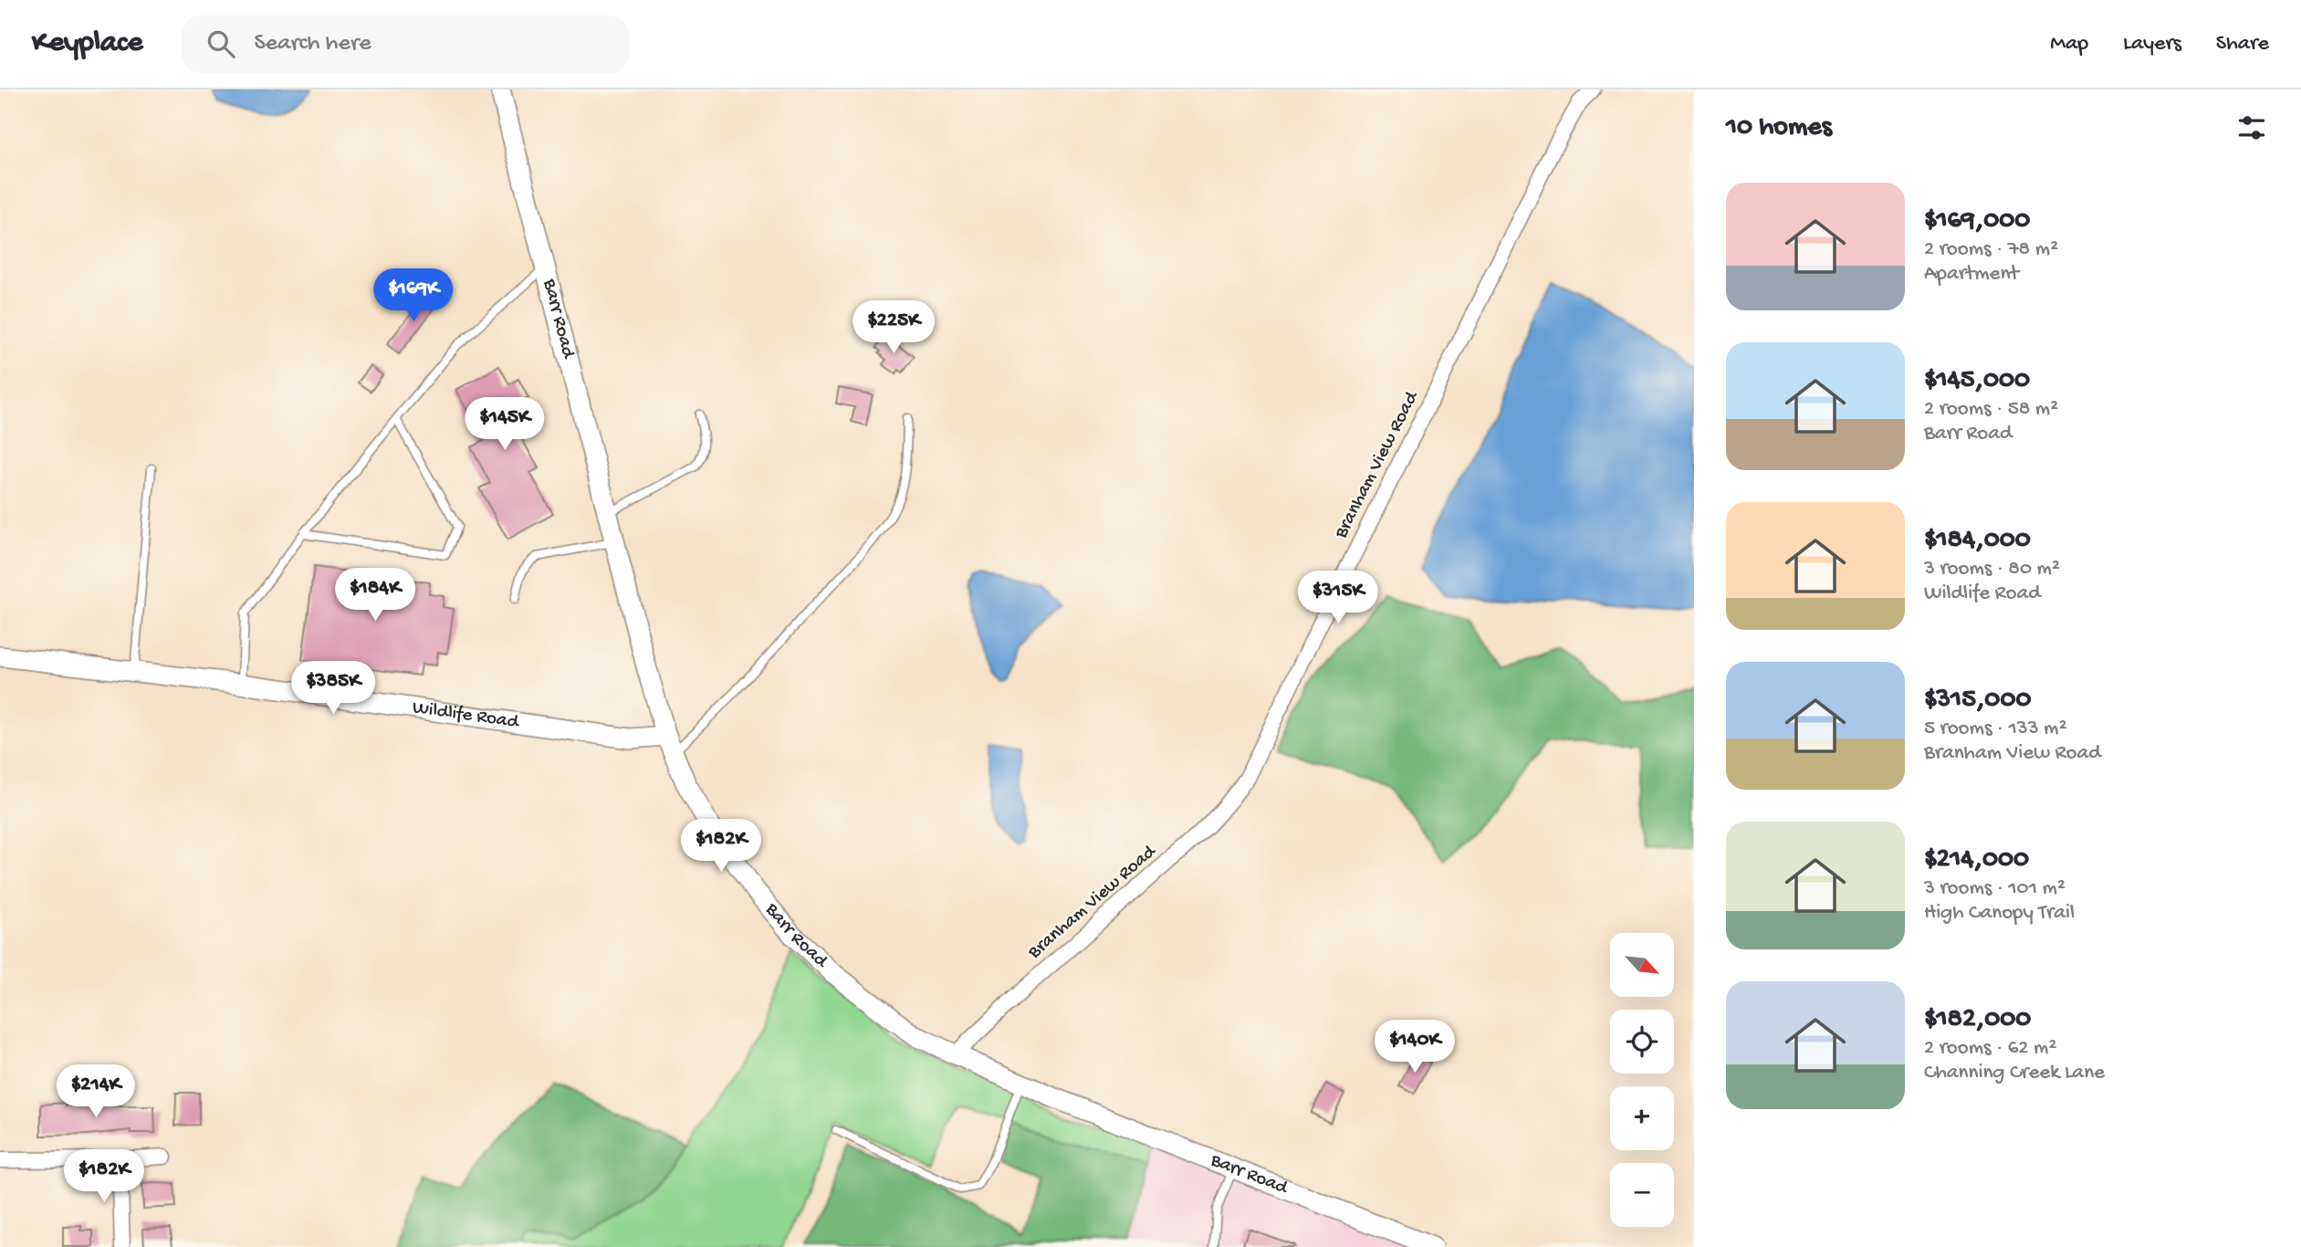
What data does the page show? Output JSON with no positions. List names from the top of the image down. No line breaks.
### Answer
{"streets":{"street":["Barr Road","Branham View Road","Wildlife Road"]},"crossings":[["Barr Road","Branham View Road"],["Barr Road","Wildlife Road"]],"north":"bottom right","page":{"header":"Keyplace","search":"Search here","nav":["Map","Layers","Share"],"heading":"10 homes","list":[{"name":"$169,000","note":"2 rooms · 78 m² · Apartment"},{"name":"$145,000","note":"2 rooms · 58 m² · Barr Road"},{"name":"$184,000","note":"3 rooms · 80 m² · Wildlife Road"},{"name":"$315,000","note":"5 rooms · 133 m² · Branham View Road"},{"name":"$214,000","note":"3 rooms · 101 m² · High Canopy Trail"},{"name":"$182,000","note":"2 rooms · 62 m² · Channing Creek Lane"}],"price":["$169K","$225K","$145K","$184K","$315K","$385K","$182K","$140K","$214K","$182K"],"map_buttons":["+","−"]}}
